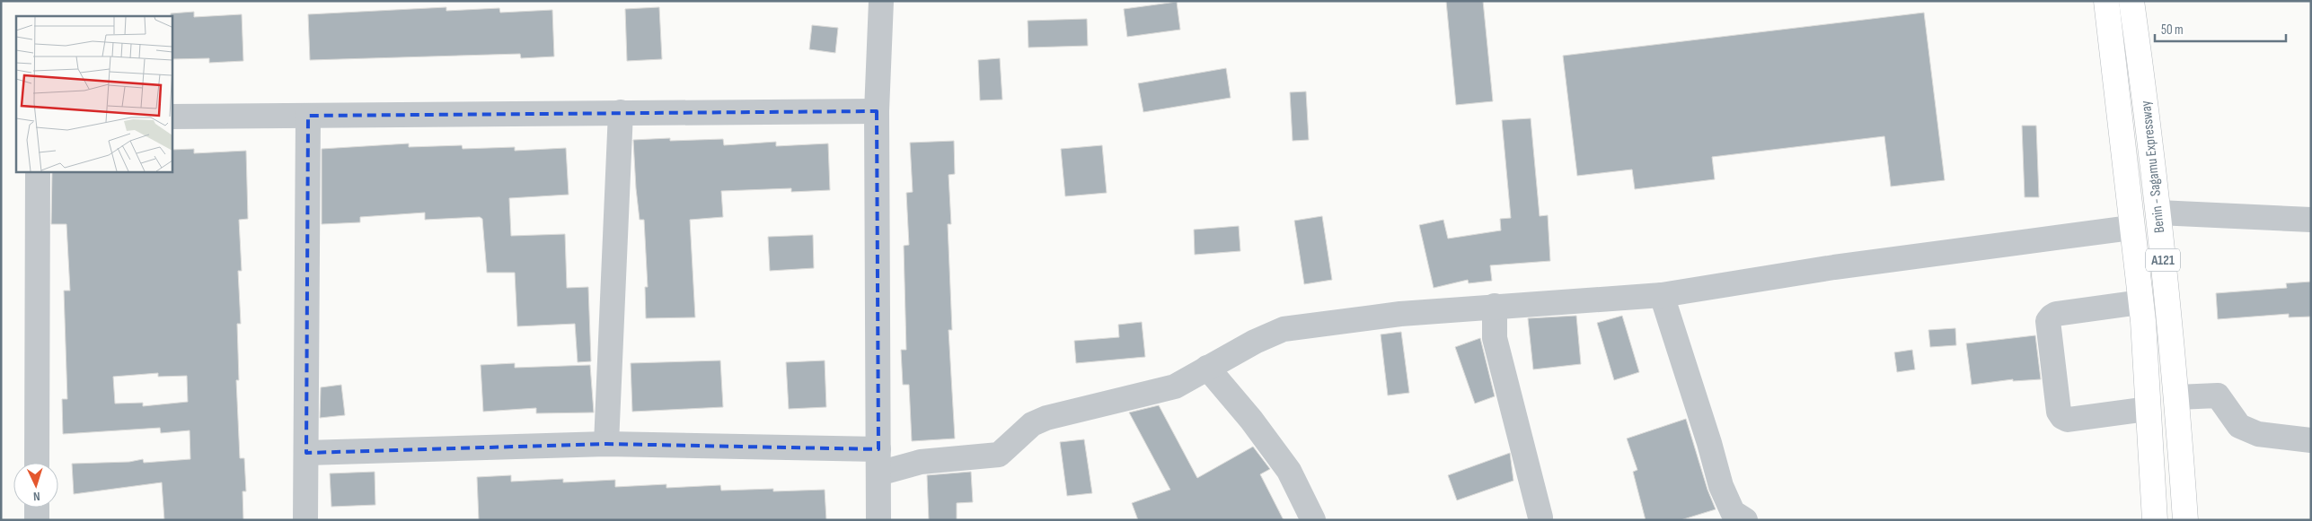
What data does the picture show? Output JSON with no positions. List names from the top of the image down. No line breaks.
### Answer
{"streets":{"highway":["Benin - Sagamu Expressway","A121"]},"scale_bar":"50 m","north":"bottom"}
